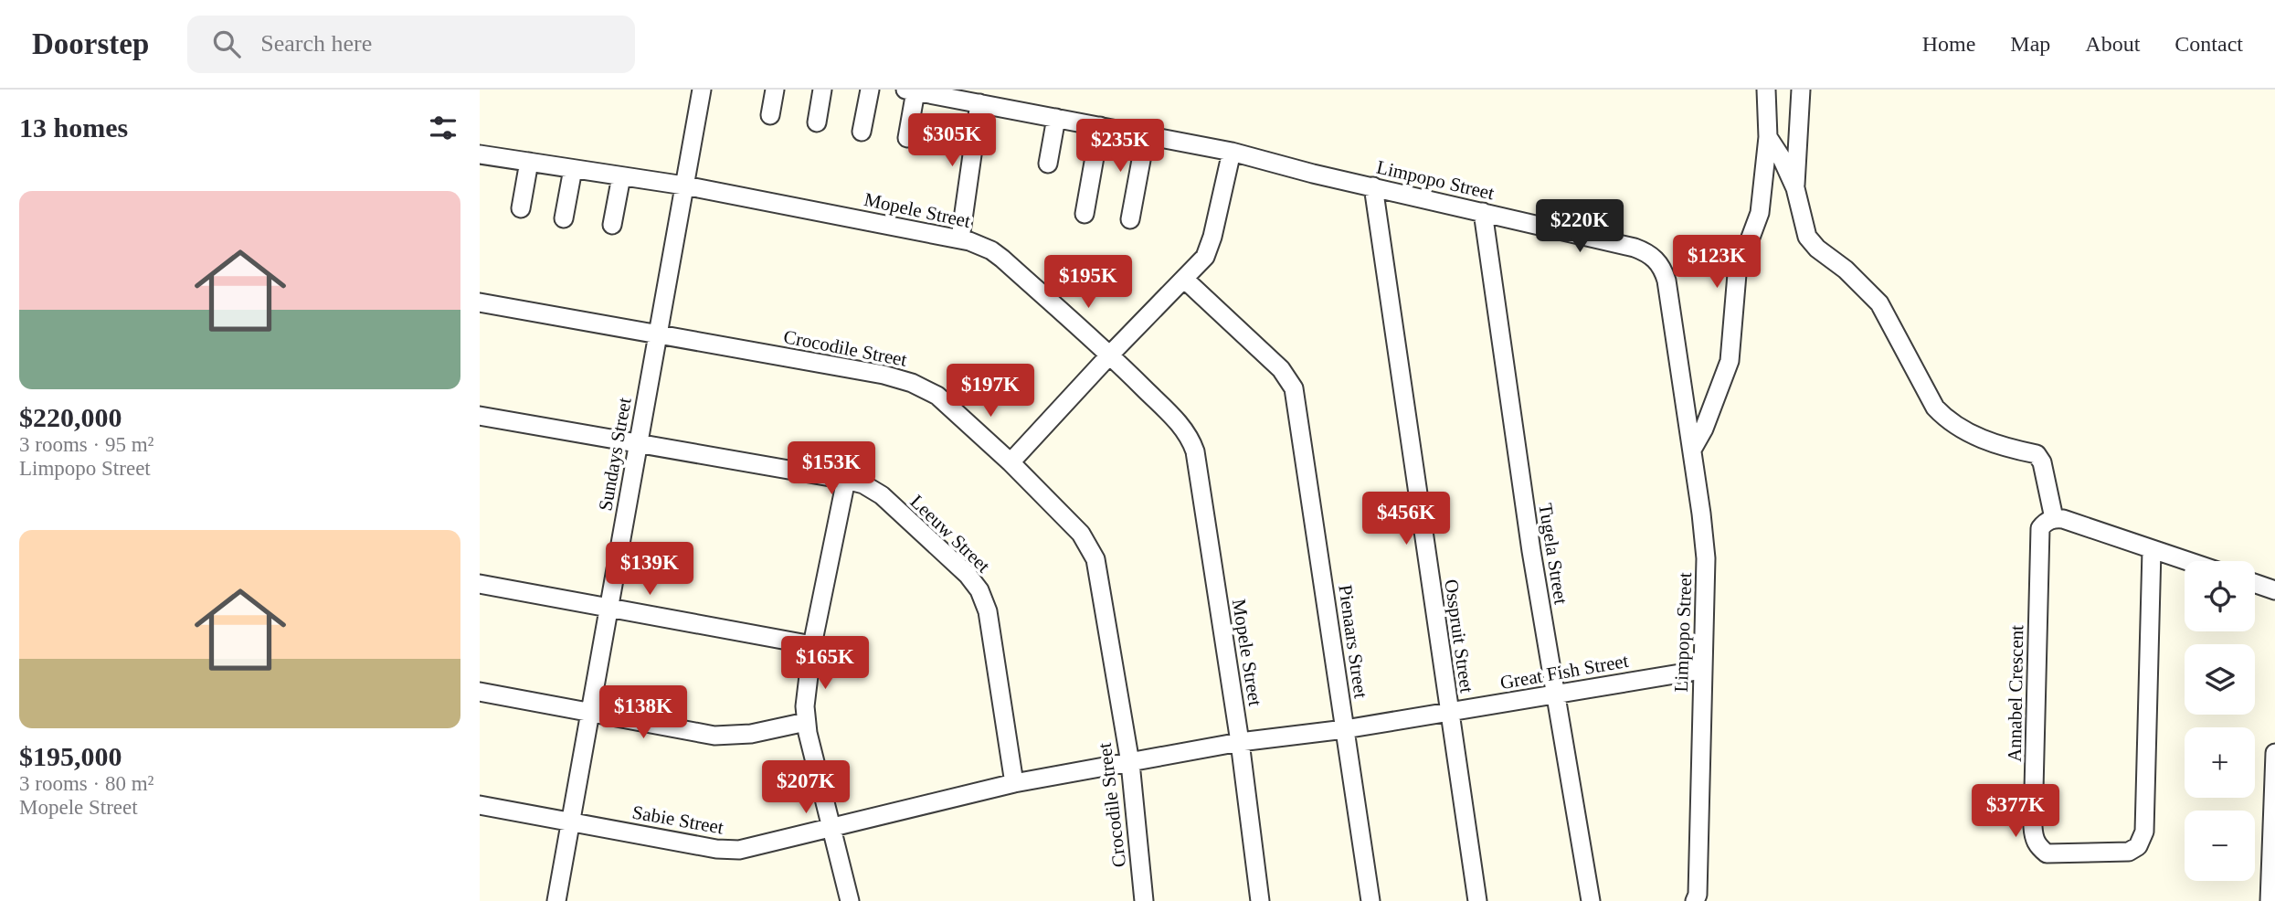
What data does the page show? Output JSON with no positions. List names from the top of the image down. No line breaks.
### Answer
{"streets":{"street":["Limpopo Street","Mopele Street","Crocodile Street","Sundays Street","Leeuw Street","Tugela Street","Osspruit Street","Pienaars Street","Great Fish Street","Annabel Crescent","Sabie Street"]},"crossings":[["Limpopo Street","Tugela Street"],["Limpopo Street","Osspruit Street"],["Limpopo Street","Great Fish Street"],["Mopele Street","Sundays Street"],["Mopele Street","Great Fish Street"],["Crocodile Street","Sundays Street"],["Crocodile Street","Great Fish Street"],["Crocodile Street","Sabie Street"],["Sundays Street","Leeuw Street"],["Sundays Street","Sabie Street"],["Leeuw Street","Sabie Street"],["Tugela Street","Great Fish Street"],["Osspruit Street","Great Fish Street"],["Pienaars Street","Great Fish Street"],["Great Fish Street","Sabie Street"]],"page":{"header":"Doorstep","search":"Search here","nav":["Home","Map","About","Contact"],"heading":"13 homes","price":["$305K","$235K","$220K","$123K","$195K","$197K","$153K","$456K","$139K","$165K","$138K","$207K","$377K"],"list":[{"name":"$220,000","note":"3 rooms · 95 m² · Limpopo Street"},{"name":"$195,000","note":"3 rooms · 80 m² · Mopele Street"}],"map_buttons":["+","−"]}}
